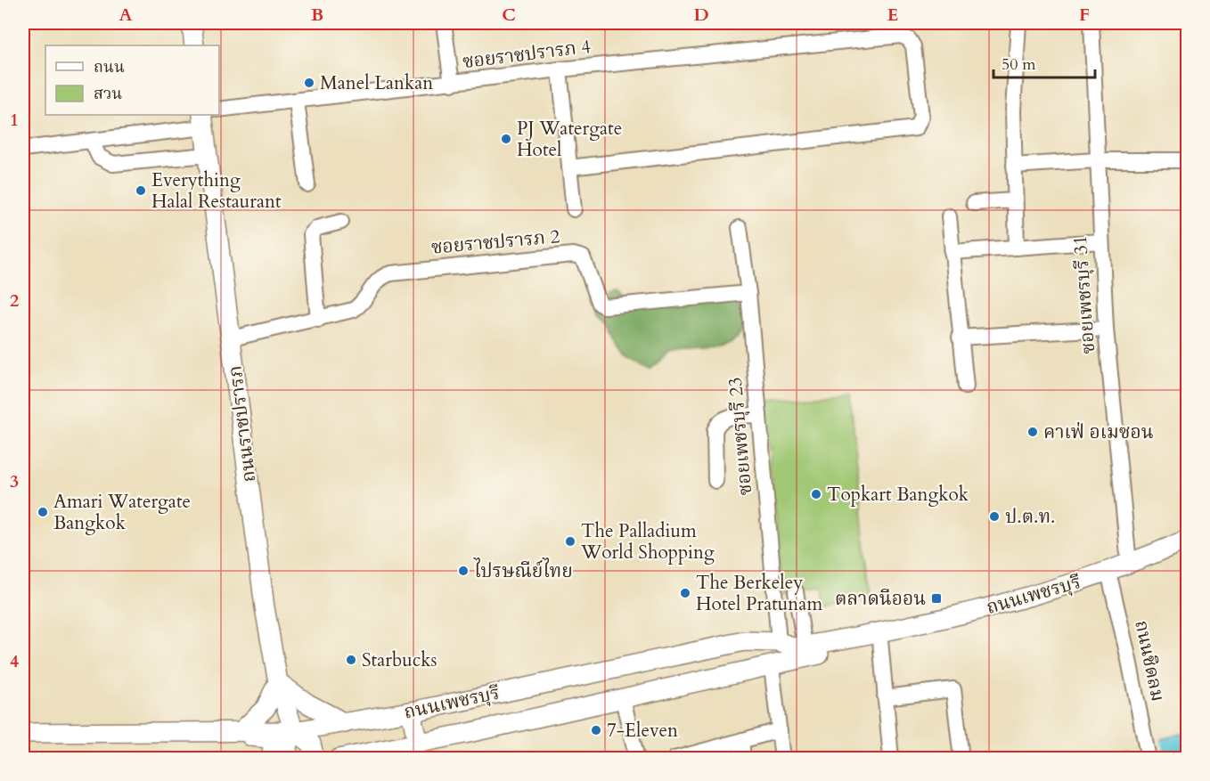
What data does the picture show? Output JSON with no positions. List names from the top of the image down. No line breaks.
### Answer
{"streets":{"main road":["ถนนราชปรารภ","ถนนเพชรบุรี"],"street":["ซอยราชปรารภ 4","ซอยราชปรารภ 2","ซอยเพชรบุรี 31","ซอยเพชรบุรี 23","ถนนชิดลม"]},"crossings":[["ซอยราชปรารภ 2","ถนนราชปรารภ"],["ซอยราชปรารภ 2","ซอยเพชรบุรี 23"],["ซอยเพชรบุรี 31","ถนนเพชรบุรี"],["ถนนราชปรารภ","ถนนเพชรบุรี"],["ซอยเพชรบุรี 23","ถนนเพชรบุรี"],["ถนนเพชรบุรี","ถนนชิดลม"]],"places":{"other":["Manel Lankan","PJ Watergate Hotel","Everything Halal Restaurant","คาเฟ่ อเมซอน","Topkart Bangkok","Amari Watergate Bangkok","ป.ต.ท.","The Palladium World Shopping","ไปรษณีย์ไทย","The Berkeley Hotel Pratunam","Starbucks","7-Eleven"],"transit":["ตลาดนีออน"]},"legend":["ถนน","สวน"],"scale_bar":"50 m","grid":{"columns":["A","B","C","D","E","F"],"rows":["1","2","3","4"]}}
